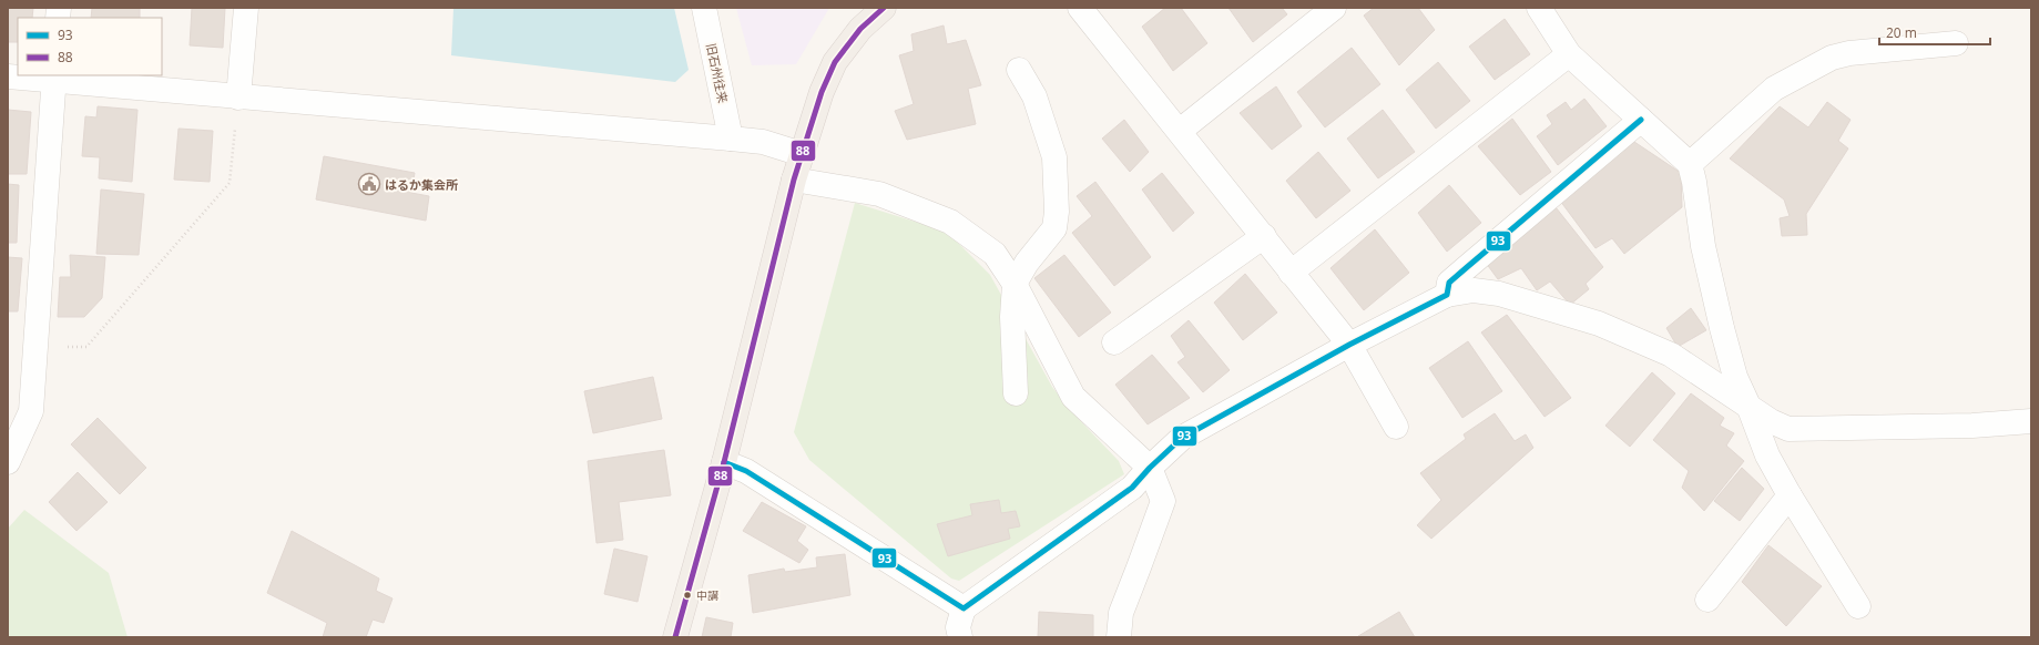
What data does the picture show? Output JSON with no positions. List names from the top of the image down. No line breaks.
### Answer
{"streets":{"street":["旧石州往来"]},"places":{"public building":["はるか集会所"],"other":["中講"]},"lines":["transit line 88","transit line 93"],"legend":["93","88"],"scale_bar":"20 m"}
